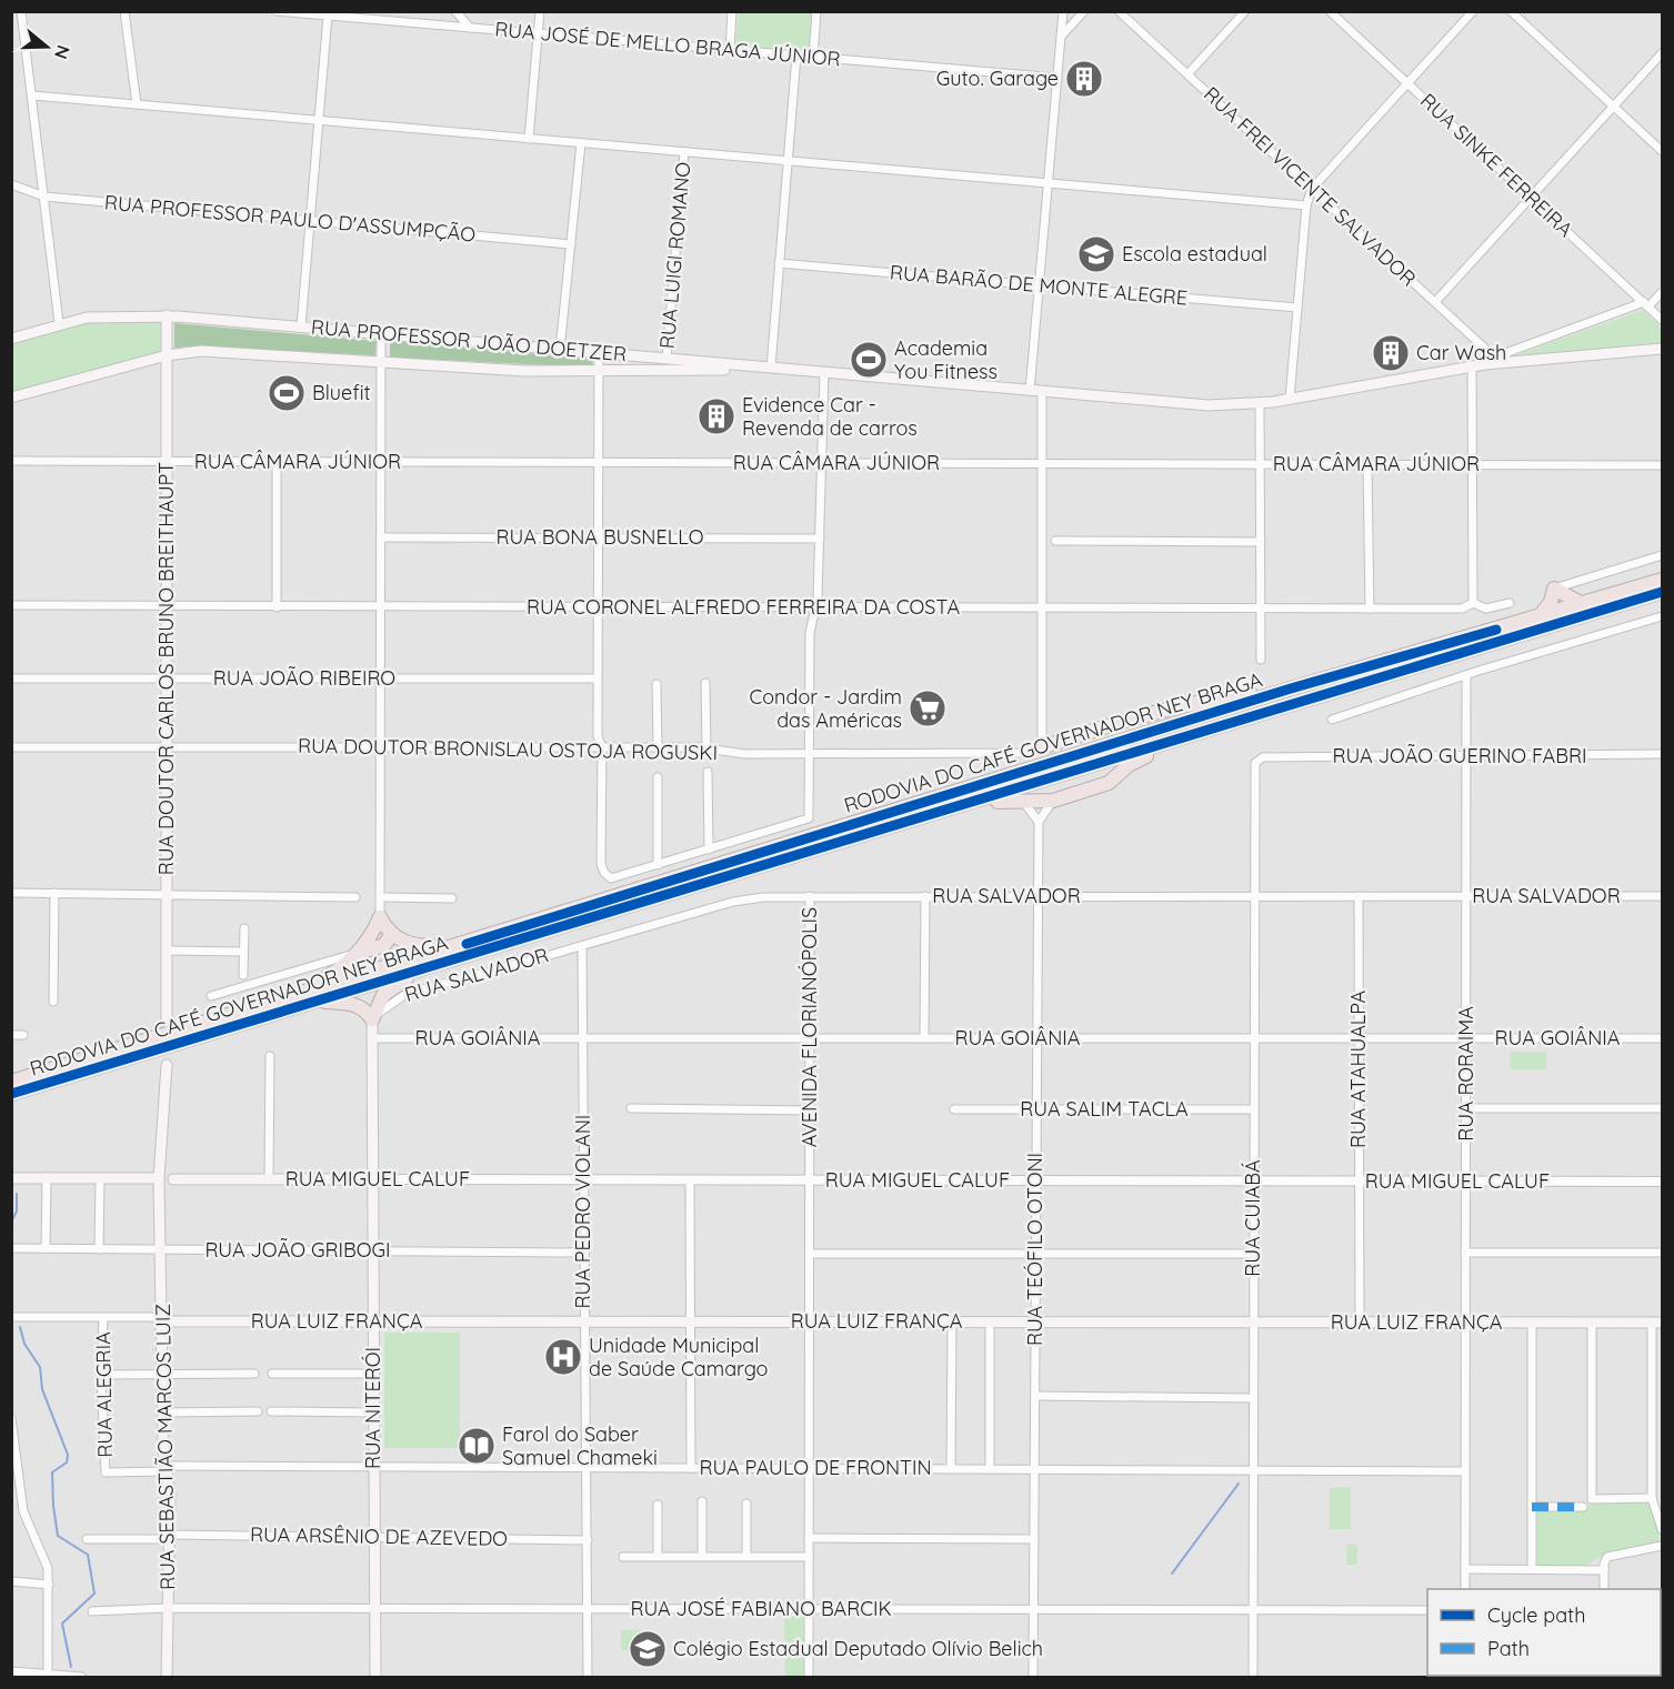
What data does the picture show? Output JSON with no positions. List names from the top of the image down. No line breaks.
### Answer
{"streets":{"highway":["RODOVIA DO CAFÉ GOVERNADOR NEY BRAGA"],"main road":["RUA PROFESSOR JOÃO DOETZER","RUA DOUTOR CARLOS BRUNO BREITHAUPT","RUA MIGUEL CALUF","RUA LUIZ FRANÇA","RUA NITERÓI","RUA SEBASTIÃO MARCOS LUIZ"],"street":["RUA JOSÉ DE MELLO BRAGA JÚNIOR","RUA SINKE FERREIRA","RUA FREI VICENTE SALVADOR","RUA PROFESSOR PAULO D'ASSUMPÇÃO","RUA LUIGI ROMANO","RUA BARÃO DE MONTE ALEGRE","RUA CÂMARA JÚNIOR","RUA BONA BUSNELLO","RUA CORONEL ALFREDO FERREIRA DA COSTA","RUA JOÃO RIBEIRO","RUA DOUTOR BRONISLAU OSTOJA ROGUSKI","RUA JOÃO GUERINO FABRI","RUA SALVADOR","AVENIDA FLORIANÓPOLIS","RUA GOIÂNIA","RUA ATAHUALPA","RUA RORAIMA","RUA SALIM TACLA","RUA PEDRO VIOLANI","RUA CUIABÁ","RUA TEÓFILO OTONI","RUA JOÃO GRIBOGI","RUA ALEGRIA","RUA PAULO DE FRONTIN","RUA ARSÊNIO DE AZEVEDO","RUA JOSÉ FABIANO BARCIK"]},"crossings":[["RUA FREI VICENTE SALVADOR","RUA PROFESSOR JOÃO DOETZER"],["RUA LUIGI ROMANO","RUA PROFESSOR JOÃO DOETZER"],["RUA PROFESSOR JOÃO DOETZER","RUA DOUTOR CARLOS BRUNO BREITHAUPT"],["RUA CÂMARA JÚNIOR","RUA DOUTOR CARLOS BRUNO BREITHAUPT"],["RUA CORONEL ALFREDO FERREIRA DA COSTA","RUA DOUTOR CARLOS BRUNO BREITHAUPT"],["RUA DOUTOR CARLOS BRUNO BREITHAUPT","RUA JOÃO RIBEIRO"],["RUA DOUTOR CARLOS BRUNO BREITHAUPT","RUA DOUTOR BRONISLAU OSTOJA ROGUSKI"],["RUA JOÃO GUERINO FABRI","RUA RORAIMA"],["RUA JOÃO GUERINO FABRI","RUA CUIABÁ"],["RUA SALVADOR","AVENIDA FLORIANÓPOLIS"],["RUA SALVADOR","RUA ATAHUALPA"],["RUA SALVADOR","RUA RORAIMA"],["RUA SALVADOR","RUA PEDRO VIOLANI"],["RUA SALVADOR","RUA CUIABÁ"],["RUA SALVADOR","RUA TEÓFILO OTONI"],["RUA SALVADOR","RUA NITERÓI"],["AVENIDA FLORIANÓPOLIS","RUA GOIÂNIA"],["AVENIDA FLORIANÓPOLIS","RUA MIGUEL CALUF"],["AVENIDA FLORIANÓPOLIS","RUA LUIZ FRANÇA"],["AVENIDA FLORIANÓPOLIS","RUA PAULO DE FRONTIN"],["AVENIDA FLORIANÓPOLIS","RUA JOSÉ FABIANO BARCIK"],["RUA GOIÂNIA","RUA ATAHUALPA"],["RUA GOIÂNIA","RUA RORAIMA"],["RUA GOIÂNIA","RUA PEDRO VIOLANI"],["RUA GOIÂNIA","RUA CUIABÁ"],["RUA GOIÂNIA","RUA TEÓFILO OTONI"],["RUA GOIÂNIA","RUA NITERÓI"],["RUA ATAHUALPA","RUA MIGUEL CALUF"],["RUA ATAHUALPA","RUA LUIZ FRANÇA"],["RUA RORAIMA","RUA MIGUEL CALUF"],["RUA RORAIMA","RUA LUIZ FRANÇA"],["RUA RORAIMA","RUA PAULO DE FRONTIN"],["RUA SALIM TACLA","RUA CUIABÁ"],["RUA SALIM TACLA","RUA TEÓFILO OTONI"],["RUA MIGUEL CALUF","RUA PEDRO VIOLANI"],["RUA MIGUEL CALUF","RUA CUIABÁ"],["RUA MIGUEL CALUF","RUA TEÓFILO OTONI"],["RUA MIGUEL CALUF","RUA NITERÓI"],["RUA MIGUEL CALUF","RUA SEBASTIÃO MARCOS LUIZ"],["RUA PEDRO VIOLANI","RUA JOÃO GRIBOGI"],["RUA PEDRO VIOLANI","RUA LUIZ FRANÇA"],["RUA PEDRO VIOLANI","RUA PAULO DE FRONTIN"],["RUA PEDRO VIOLANI","RUA ARSÊNIO DE AZEVEDO"],["RUA PEDRO VIOLANI","RUA JOSÉ FABIANO BARCIK"],["RUA CUIABÁ","RUA LUIZ FRANÇA"],["RUA CUIABÁ","RUA PAULO DE FRONTIN"],["RUA CUIABÁ","RUA JOSÉ FABIANO BARCIK"],["RUA TEÓFILO OTONI","RUA LUIZ FRANÇA"],["RUA TEÓFILO OTONI","RUA PAULO DE FRONTIN"],["RUA TEÓFILO OTONI","RUA JOSÉ FABIANO BARCIK"],["RUA JOÃO GRIBOGI","RUA NITERÓI"],["RUA JOÃO GRIBOGI","RUA SEBASTIÃO MARCOS LUIZ"],["RUA LUIZ FRANÇA","RUA ALEGRIA"],["RUA LUIZ FRANÇA","RUA NITERÓI"],["RUA LUIZ FRANÇA","RUA SEBASTIÃO MARCOS LUIZ"],["RUA ALEGRIA","RUA PAULO DE FRONTIN"],["RUA NITERÓI","RUA PAULO DE FRONTIN"],["RUA NITERÓI","RUA ARSÊNIO DE AZEVEDO"],["RUA NITERÓI","RUA JOSÉ FABIANO BARCIK"],["RUA SEBASTIÃO MARCOS LUIZ","RUA PAULO DE FRONTIN"],["RUA SEBASTIÃO MARCOS LUIZ","RUA ARSÊNIO DE AZEVEDO"],["RUA SEBASTIÃO MARCOS LUIZ","RUA JOSÉ FABIANO BARCIK"]],"places":{"building":["Guto. Garage","Car Wash","Evidence Car - Revenda de carros"],"school or university":["Escola estadual","Colégio Estadual Deputado Olívio Belich"],"sports":["Academia You Fitness","Bluefit"],"supermarket":["Condor - Jardim das Américas"],"hospital":["Unidade Municipal de Saúde Camargo"],"library":["Farol do Saber Samuel Chameki"]},"legend":["Cycle path","Path"],"north":"right"}
